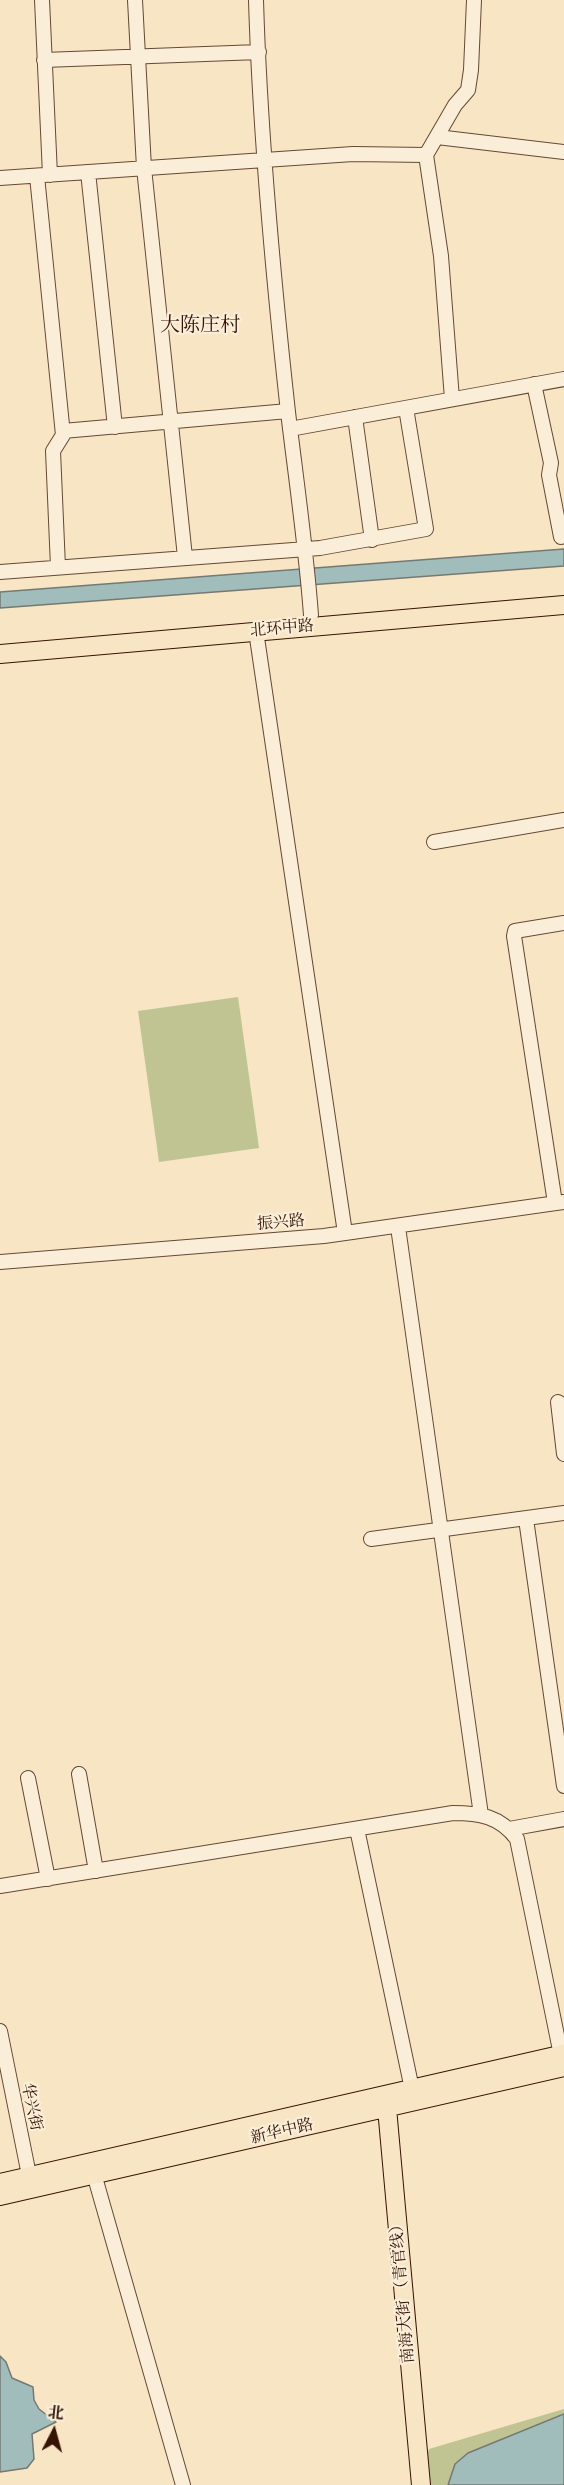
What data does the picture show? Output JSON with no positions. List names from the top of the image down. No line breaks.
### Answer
{"streets":{"main road":["北环中路","新华中路","南海大街 （青官线）"],"street":["振兴路","华兴街"]},"crossings":[["华兴街","新华中路"],["新华中路","南海大街 （青官线）"]],"districts":["大陈庄村"],"north":"top"}
